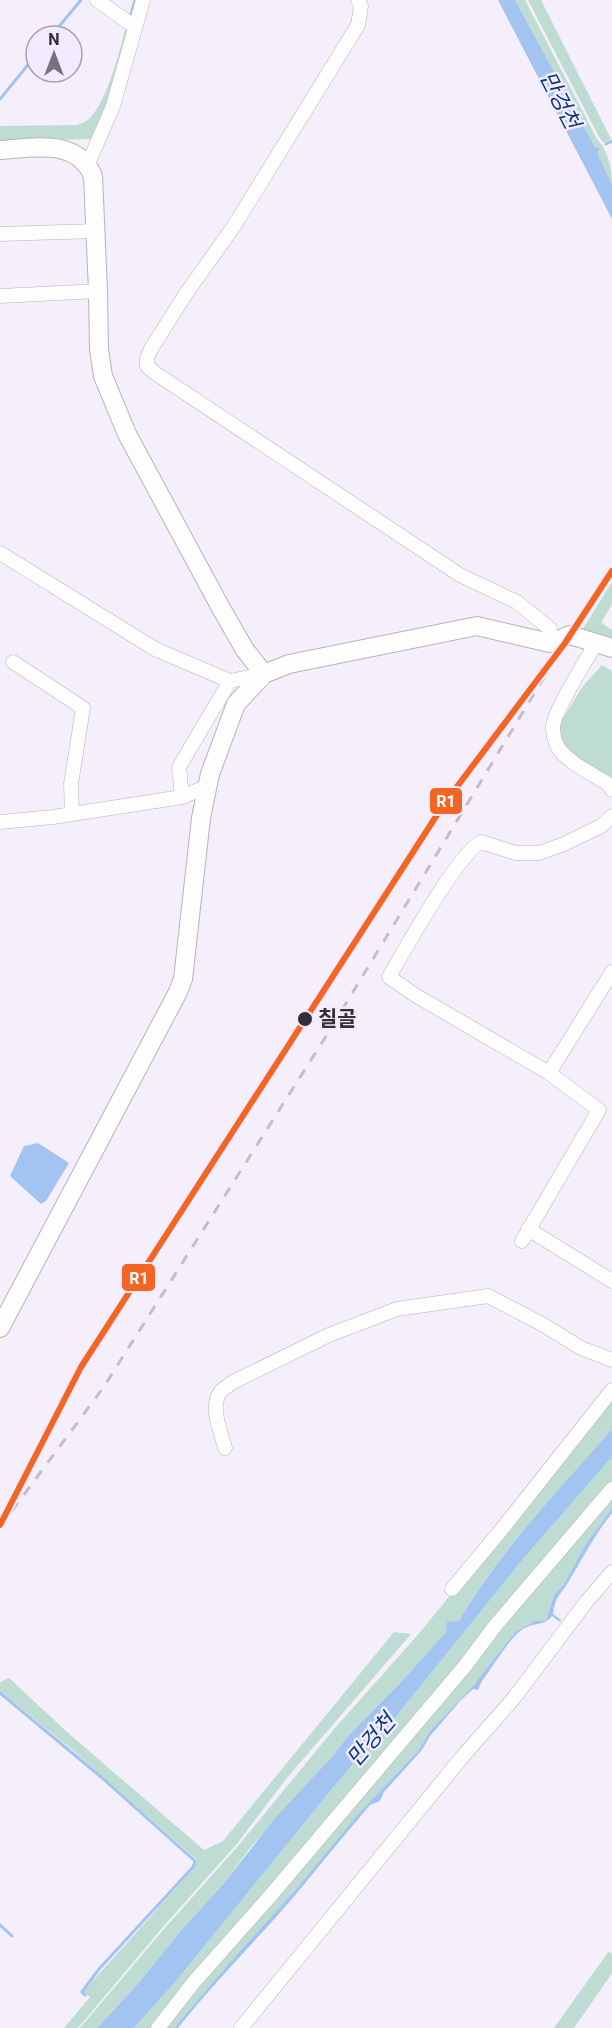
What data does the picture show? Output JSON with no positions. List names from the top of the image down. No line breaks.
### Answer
{"water":["만겅천"],"places":["칠골"],"lines":["transit line R1"],"north":"top"}
